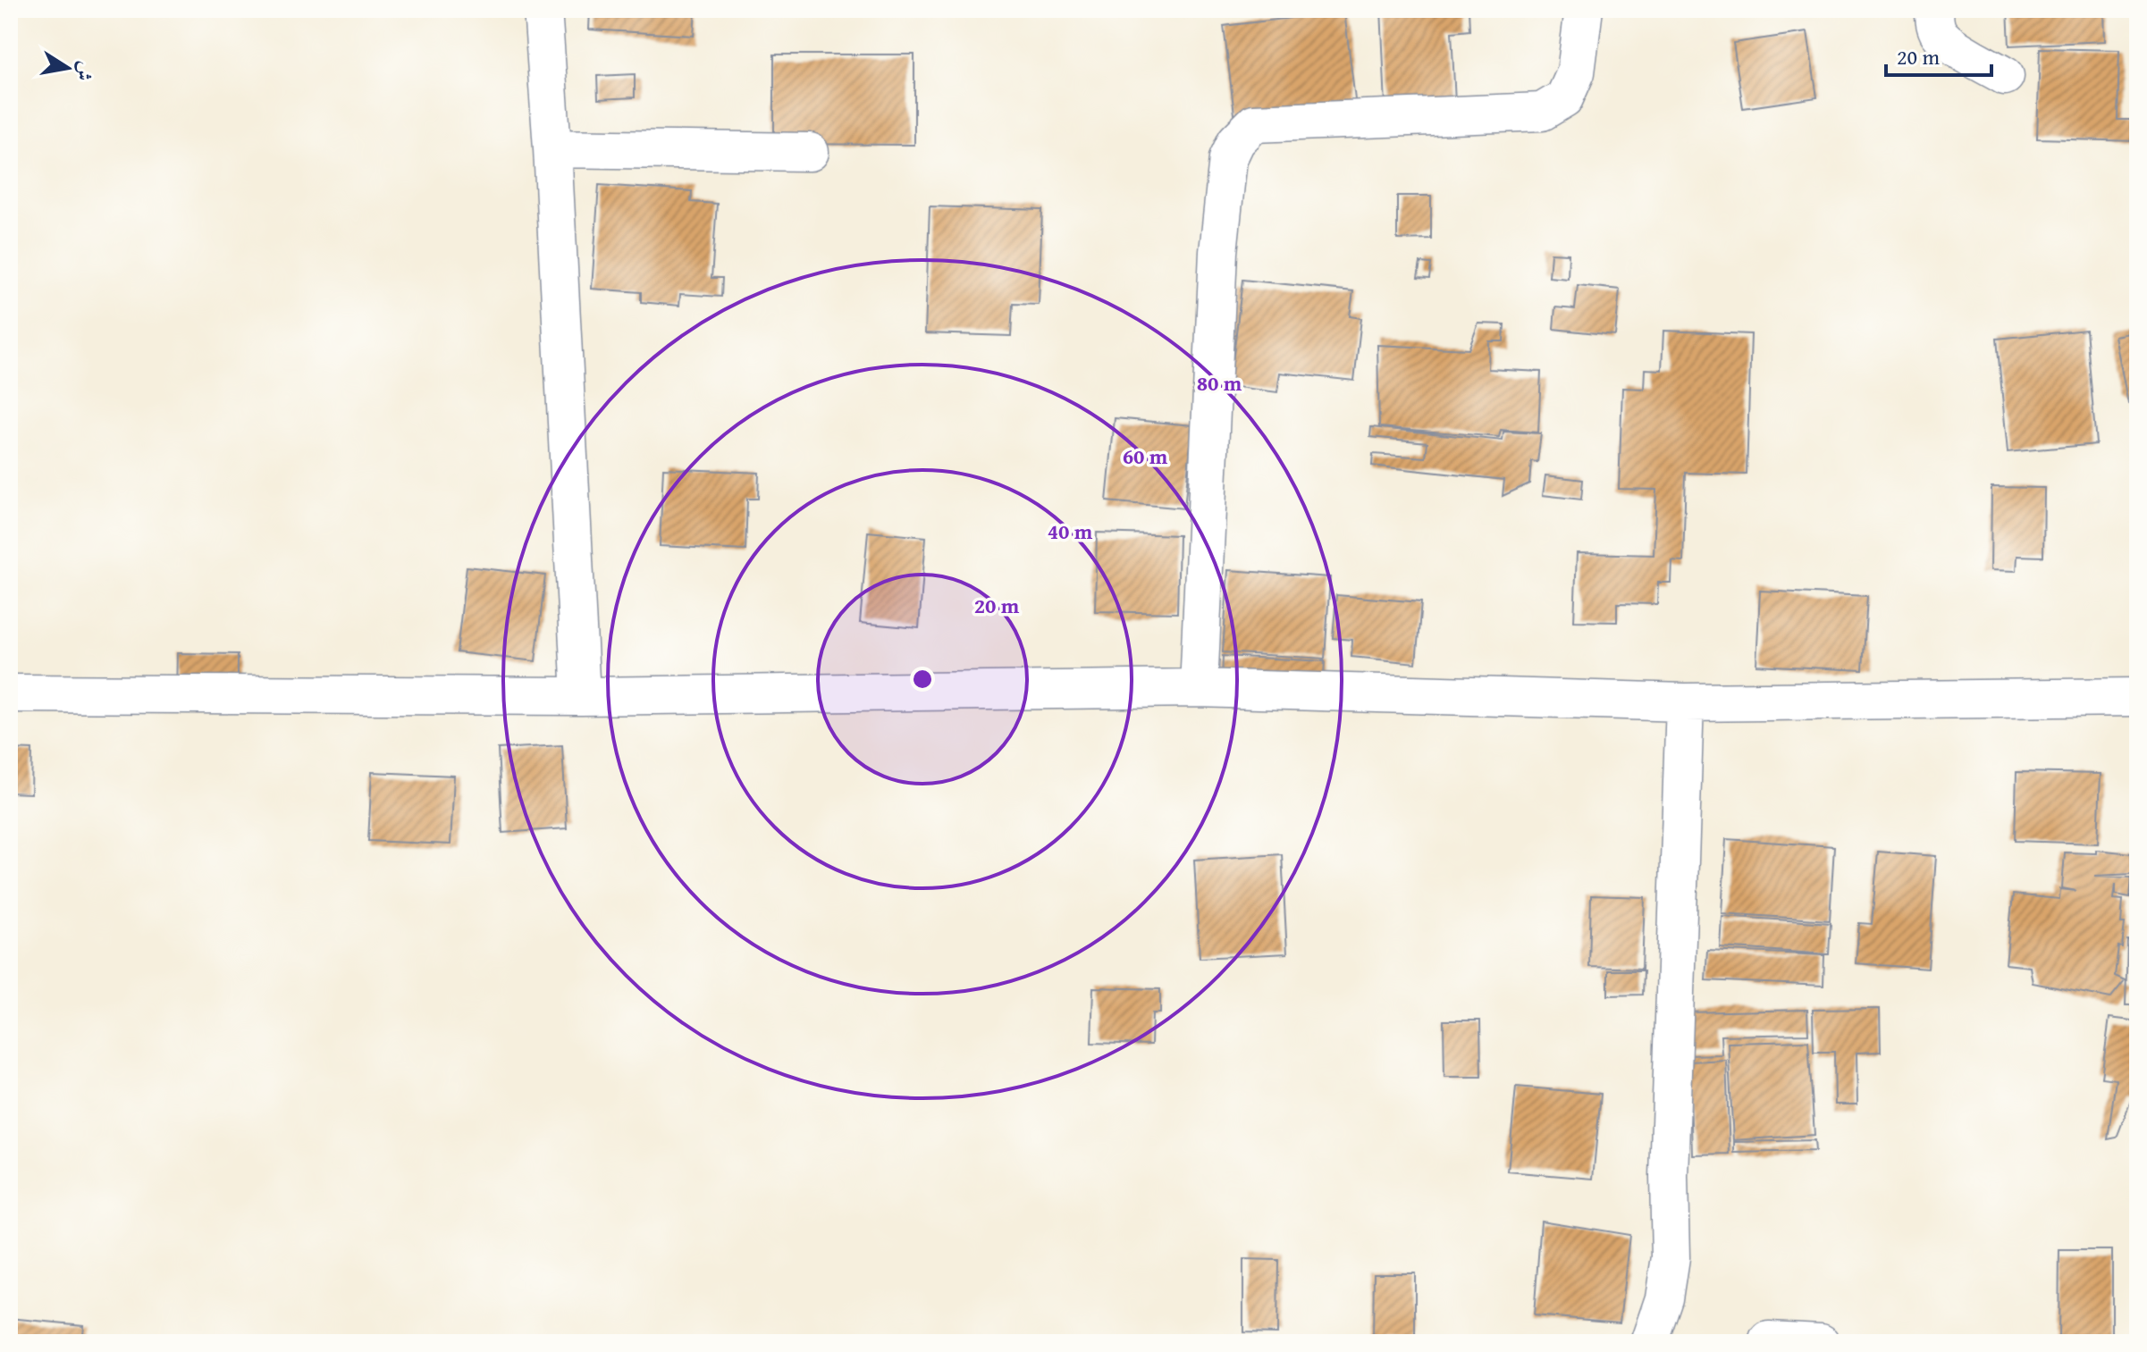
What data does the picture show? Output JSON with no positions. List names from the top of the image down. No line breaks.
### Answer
{"scale_bar":"20 m","north":"right","rings":["80 m","60 m","40 m","20 m"]}
